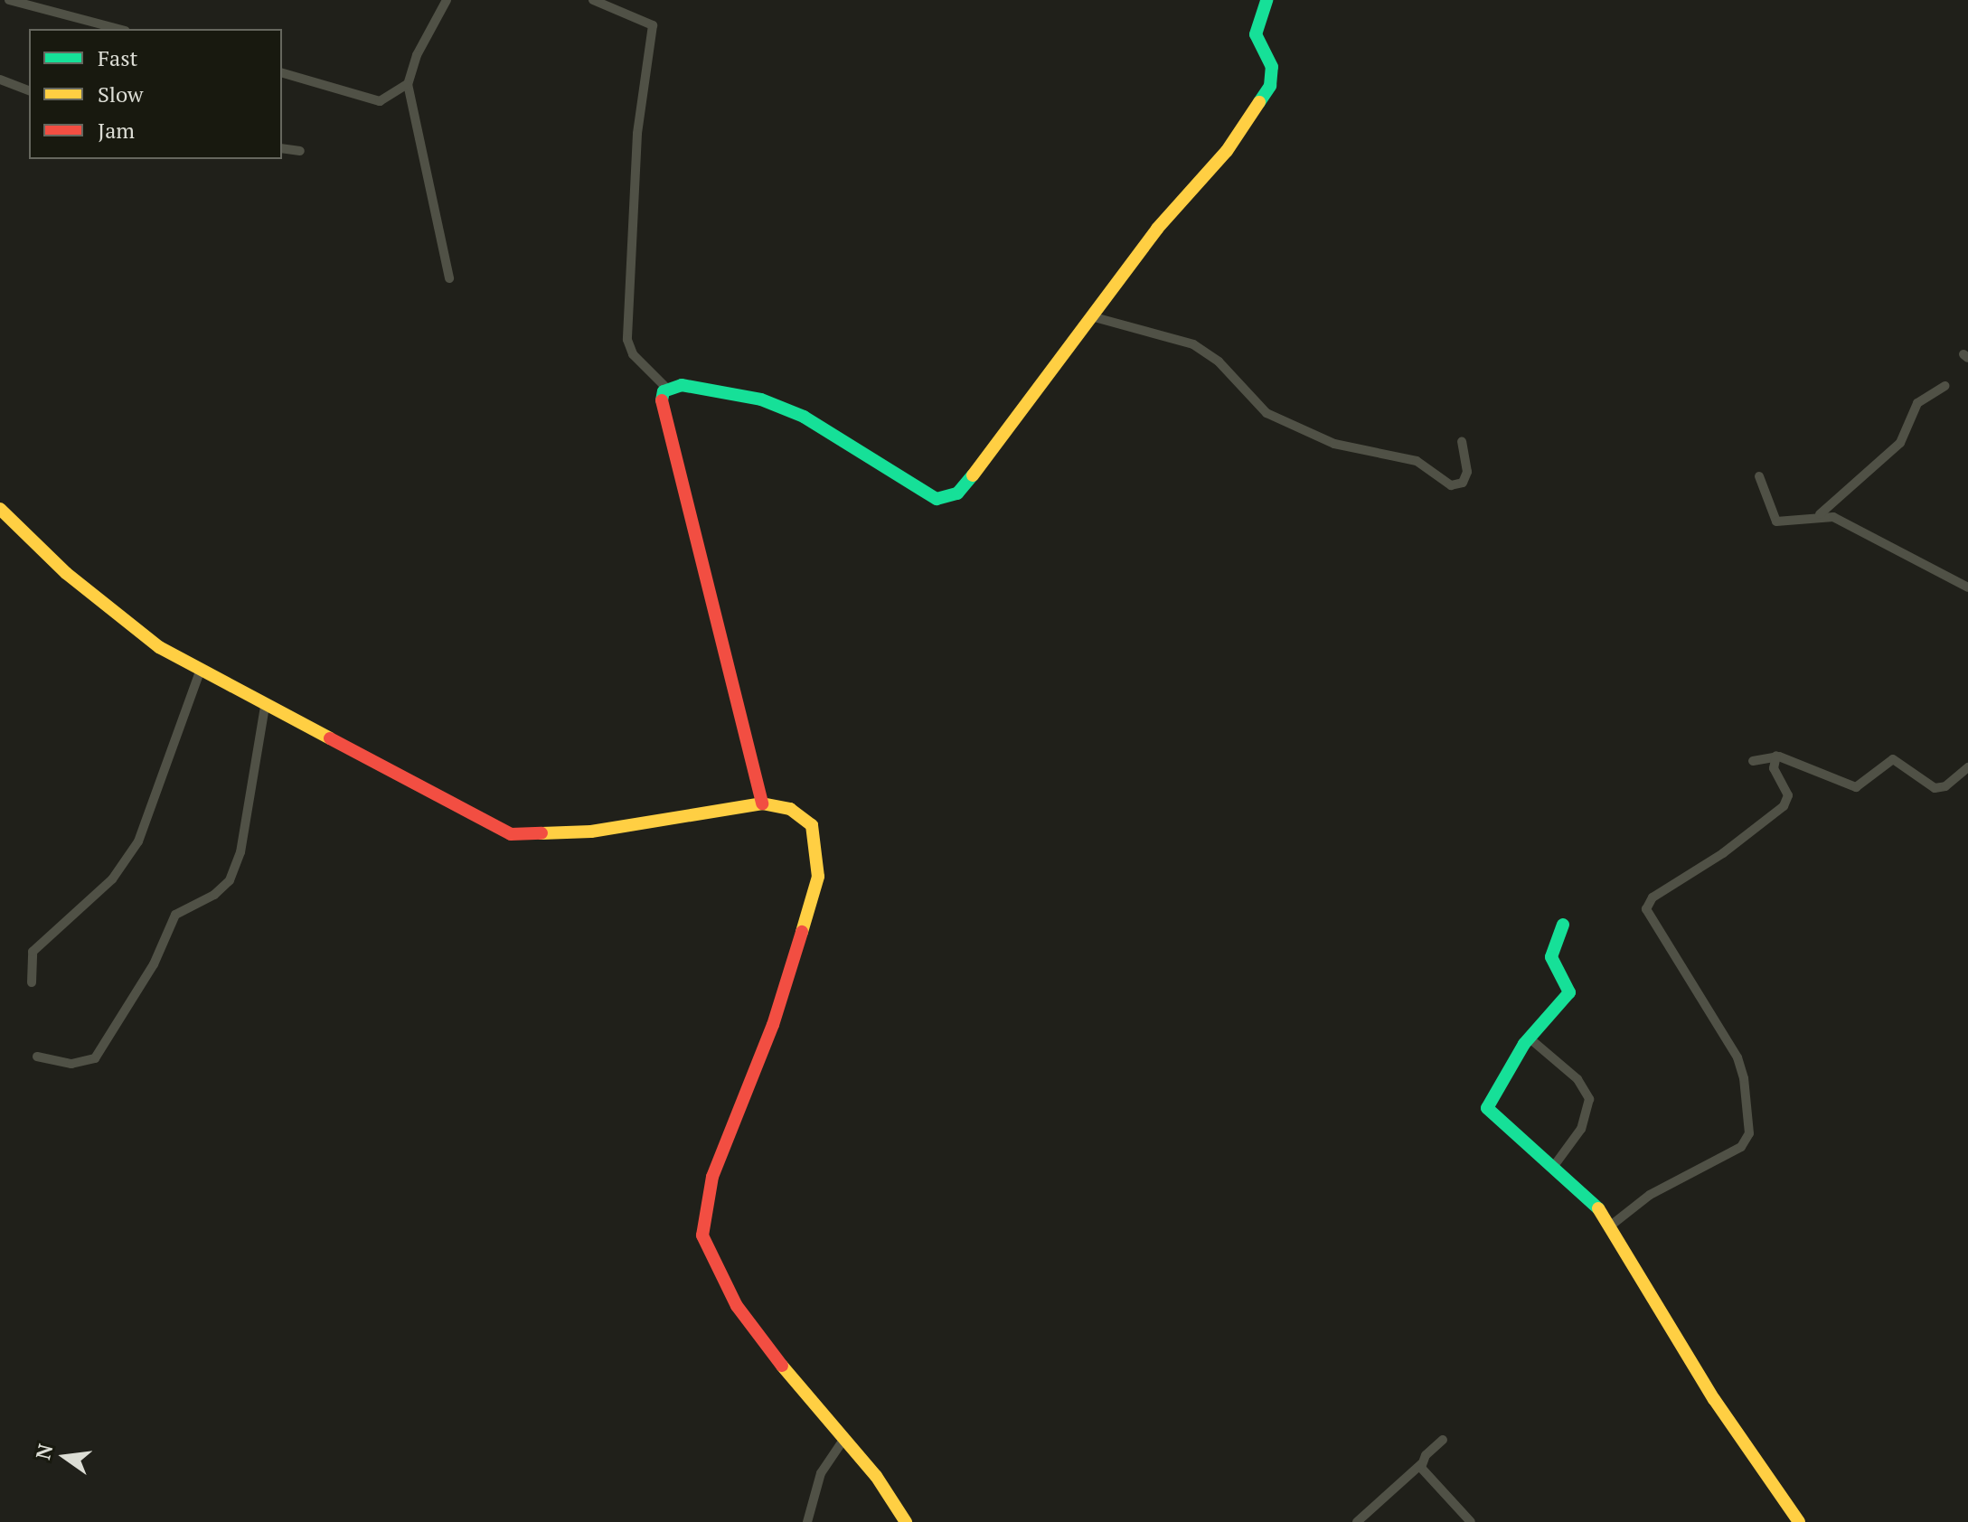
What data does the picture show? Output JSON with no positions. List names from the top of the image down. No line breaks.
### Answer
{"legend":["Fast","Slow","Jam"],"north":"left"}
